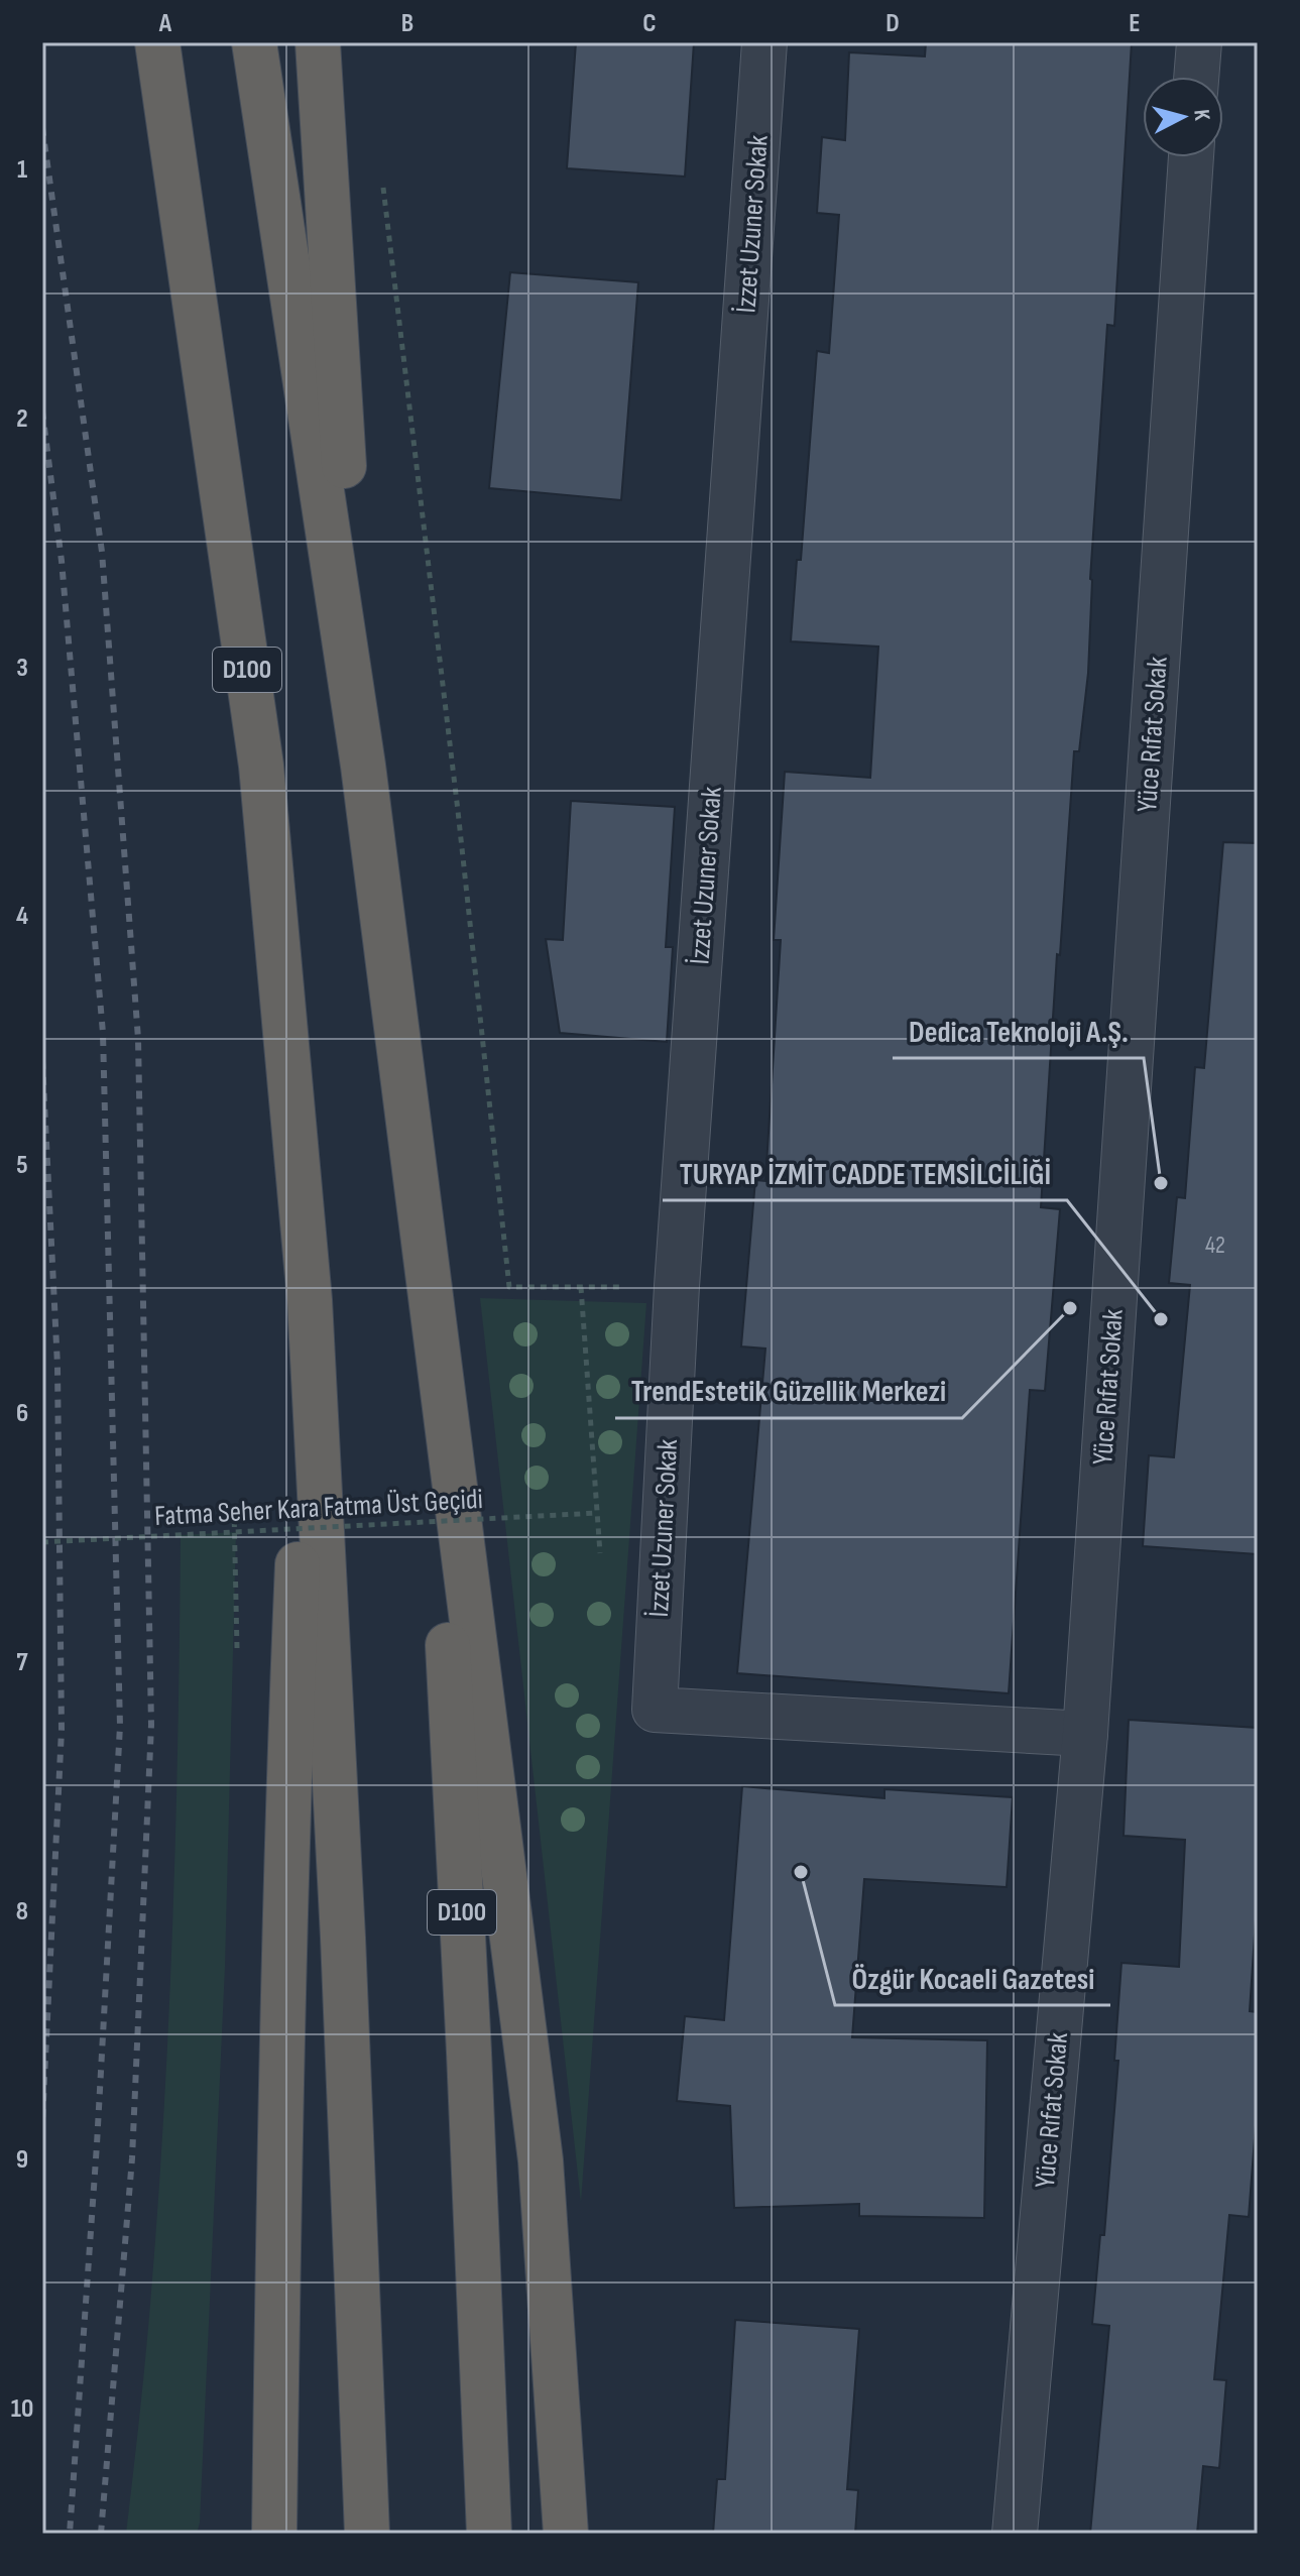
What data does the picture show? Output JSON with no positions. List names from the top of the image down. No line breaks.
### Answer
{"streets":{"highway":["D100"],"street":["İzzet Uzuner Sokak","Yüce Rıfat Sokak"],"path":["Fatma Seher Kara Fatma Üst Geçidi"]},"crossings":[["İzzet Uzuner Sokak","Yüce Rıfat Sokak"]],"places":["Dedica Teknoloji A.Ş.","TrendEstetik Güzellik Merkezi","TURYAP İZMİT CADDE TEMSİLCİLİĞİ","Özgür Kocaeli Gazetesi"],"house_numbers":["42"],"north":"right","grid":{"columns":["A","B","C","D","E"],"rows":["1","2","3","4","5","6","7","8","9","10"]}}
